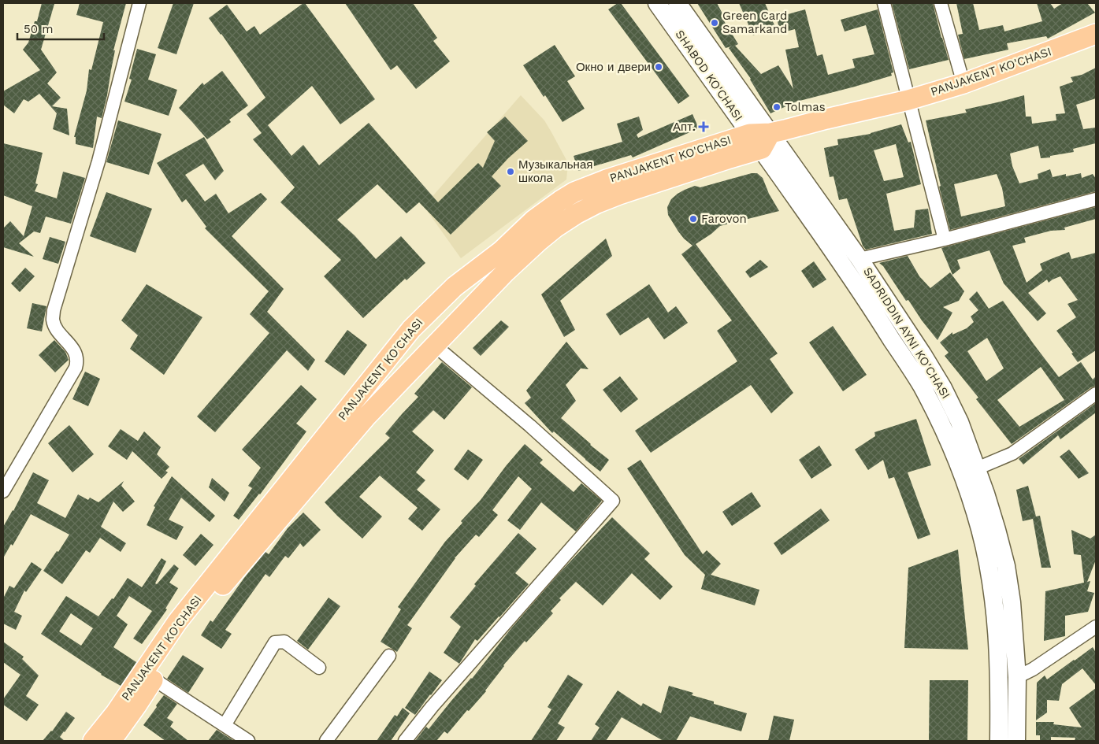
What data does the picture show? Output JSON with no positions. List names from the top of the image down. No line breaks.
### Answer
{"streets":{"main road":["PANJAKENT KO'CHASI","SHABOD KO'CHASI","SADRIDDIN AYNI KO'CHASI"]},"crossings":[["PANJAKENT KO'CHASI","SHABOD KO'CHASI"],["PANJAKENT KO'CHASI","SADRIDDIN AYNI KO'CHASI"],["SHABOD KO'CHASI","SADRIDDIN AYNI KO'CHASI"]],"places":{"other":["Green Card Samarkand","Окно и двери","Tolmas","Музыкальная школа","Farovon"],"health":["Апт."]},"scale_bar":"50 m"}
